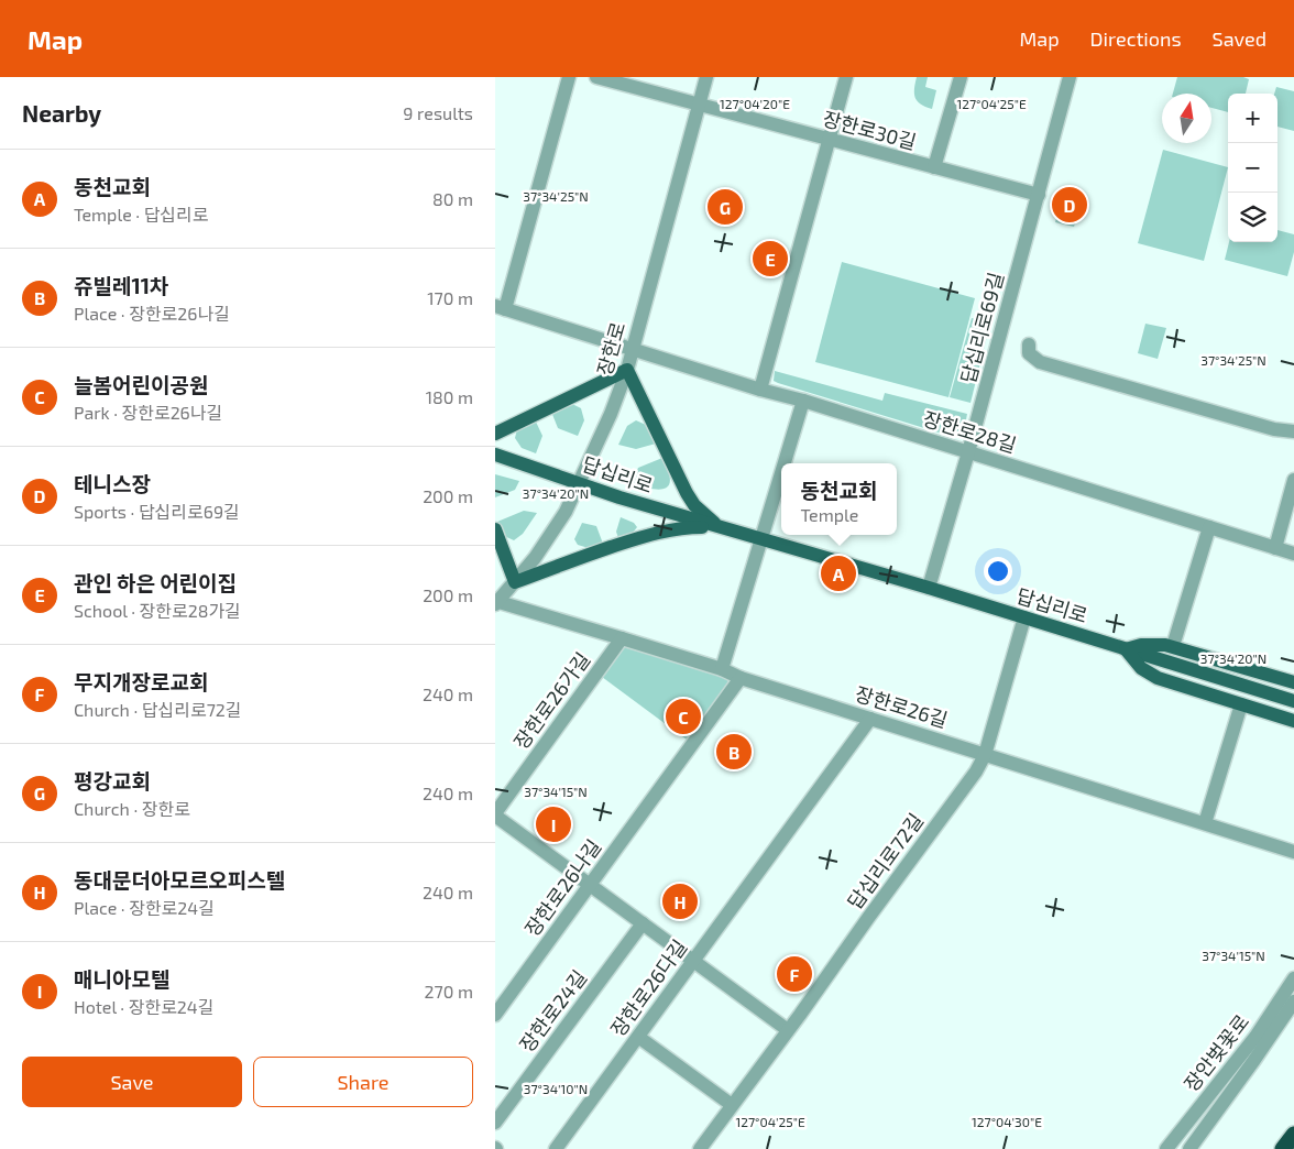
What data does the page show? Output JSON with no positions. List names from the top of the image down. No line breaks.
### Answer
{"streets":{"main road":["답십리로"],"street":["장한로30길","답십리로69길","장한로","장한로28길","장한로26가길","장한로26길","답십리로72길","장한로26나길","장한로26다길","장한로24길","장안벚꽃로"]},"crossings":[["장한로30길","답십리로69길"],["장한로30길","장한로"],["답십리로69길","장한로28길"],["답십리로69길","답십리로"],["장한로","장한로28길"],["장한로","답십리로"],["장한로","장한로26길"],["답십리로","답십리로72길"],["장한로26가길","장한로26길"],["장한로26길","답십리로72길"],["장한로26길","장한로26나길"],["장한로26길","장한로26다길"]],"north":"top","page":{"header":"Map","nav":["Map","Directions","Saved"],"heading":["Nearby","9 results"],"map_buttons":["+","−"],"list":[{"mark":"A","name":"동천교회","note":"Temple · 답십리로","value":"80 m"},{"mark":"B","name":"쥬빌레11차","note":"Place · 장한로26나길","value":"170 m"},{"mark":"C","name":"늘봄어린이공원","note":"Park · 장한로26나길","value":"180 m"},{"mark":"D","name":"테니스장","note":"Sports · 답십리로69길","value":"200 m"},{"mark":"E","name":"관인 하은 어린이집","note":"School · 장한로28가길","value":"200 m"},{"mark":"F","name":"무지개장로교회","note":"Church · 답십리로72길","value":"240 m"},{"mark":"G","name":"평강교회","note":"Church · 장한로","value":"240 m"},{"mark":"H","name":"동대문더아모르오피스텔","note":"Place · 장한로24길","value":"240 m"},{"mark":"I","name":"매니아모텔","note":"Hotel · 장한로24길","value":"270 m"}],"pins":["D","G","E","A","C","B","I","H","F"],"popup":["동천교회","Temple"],"buttons":["Save","Share"]},"coordinates":["127°04'20\"E","127°04'25\"E","37°34'25\"N","37°34'20\"N","37°34'15\"N","37°34'10\"N","127°04'30\"E"]}
